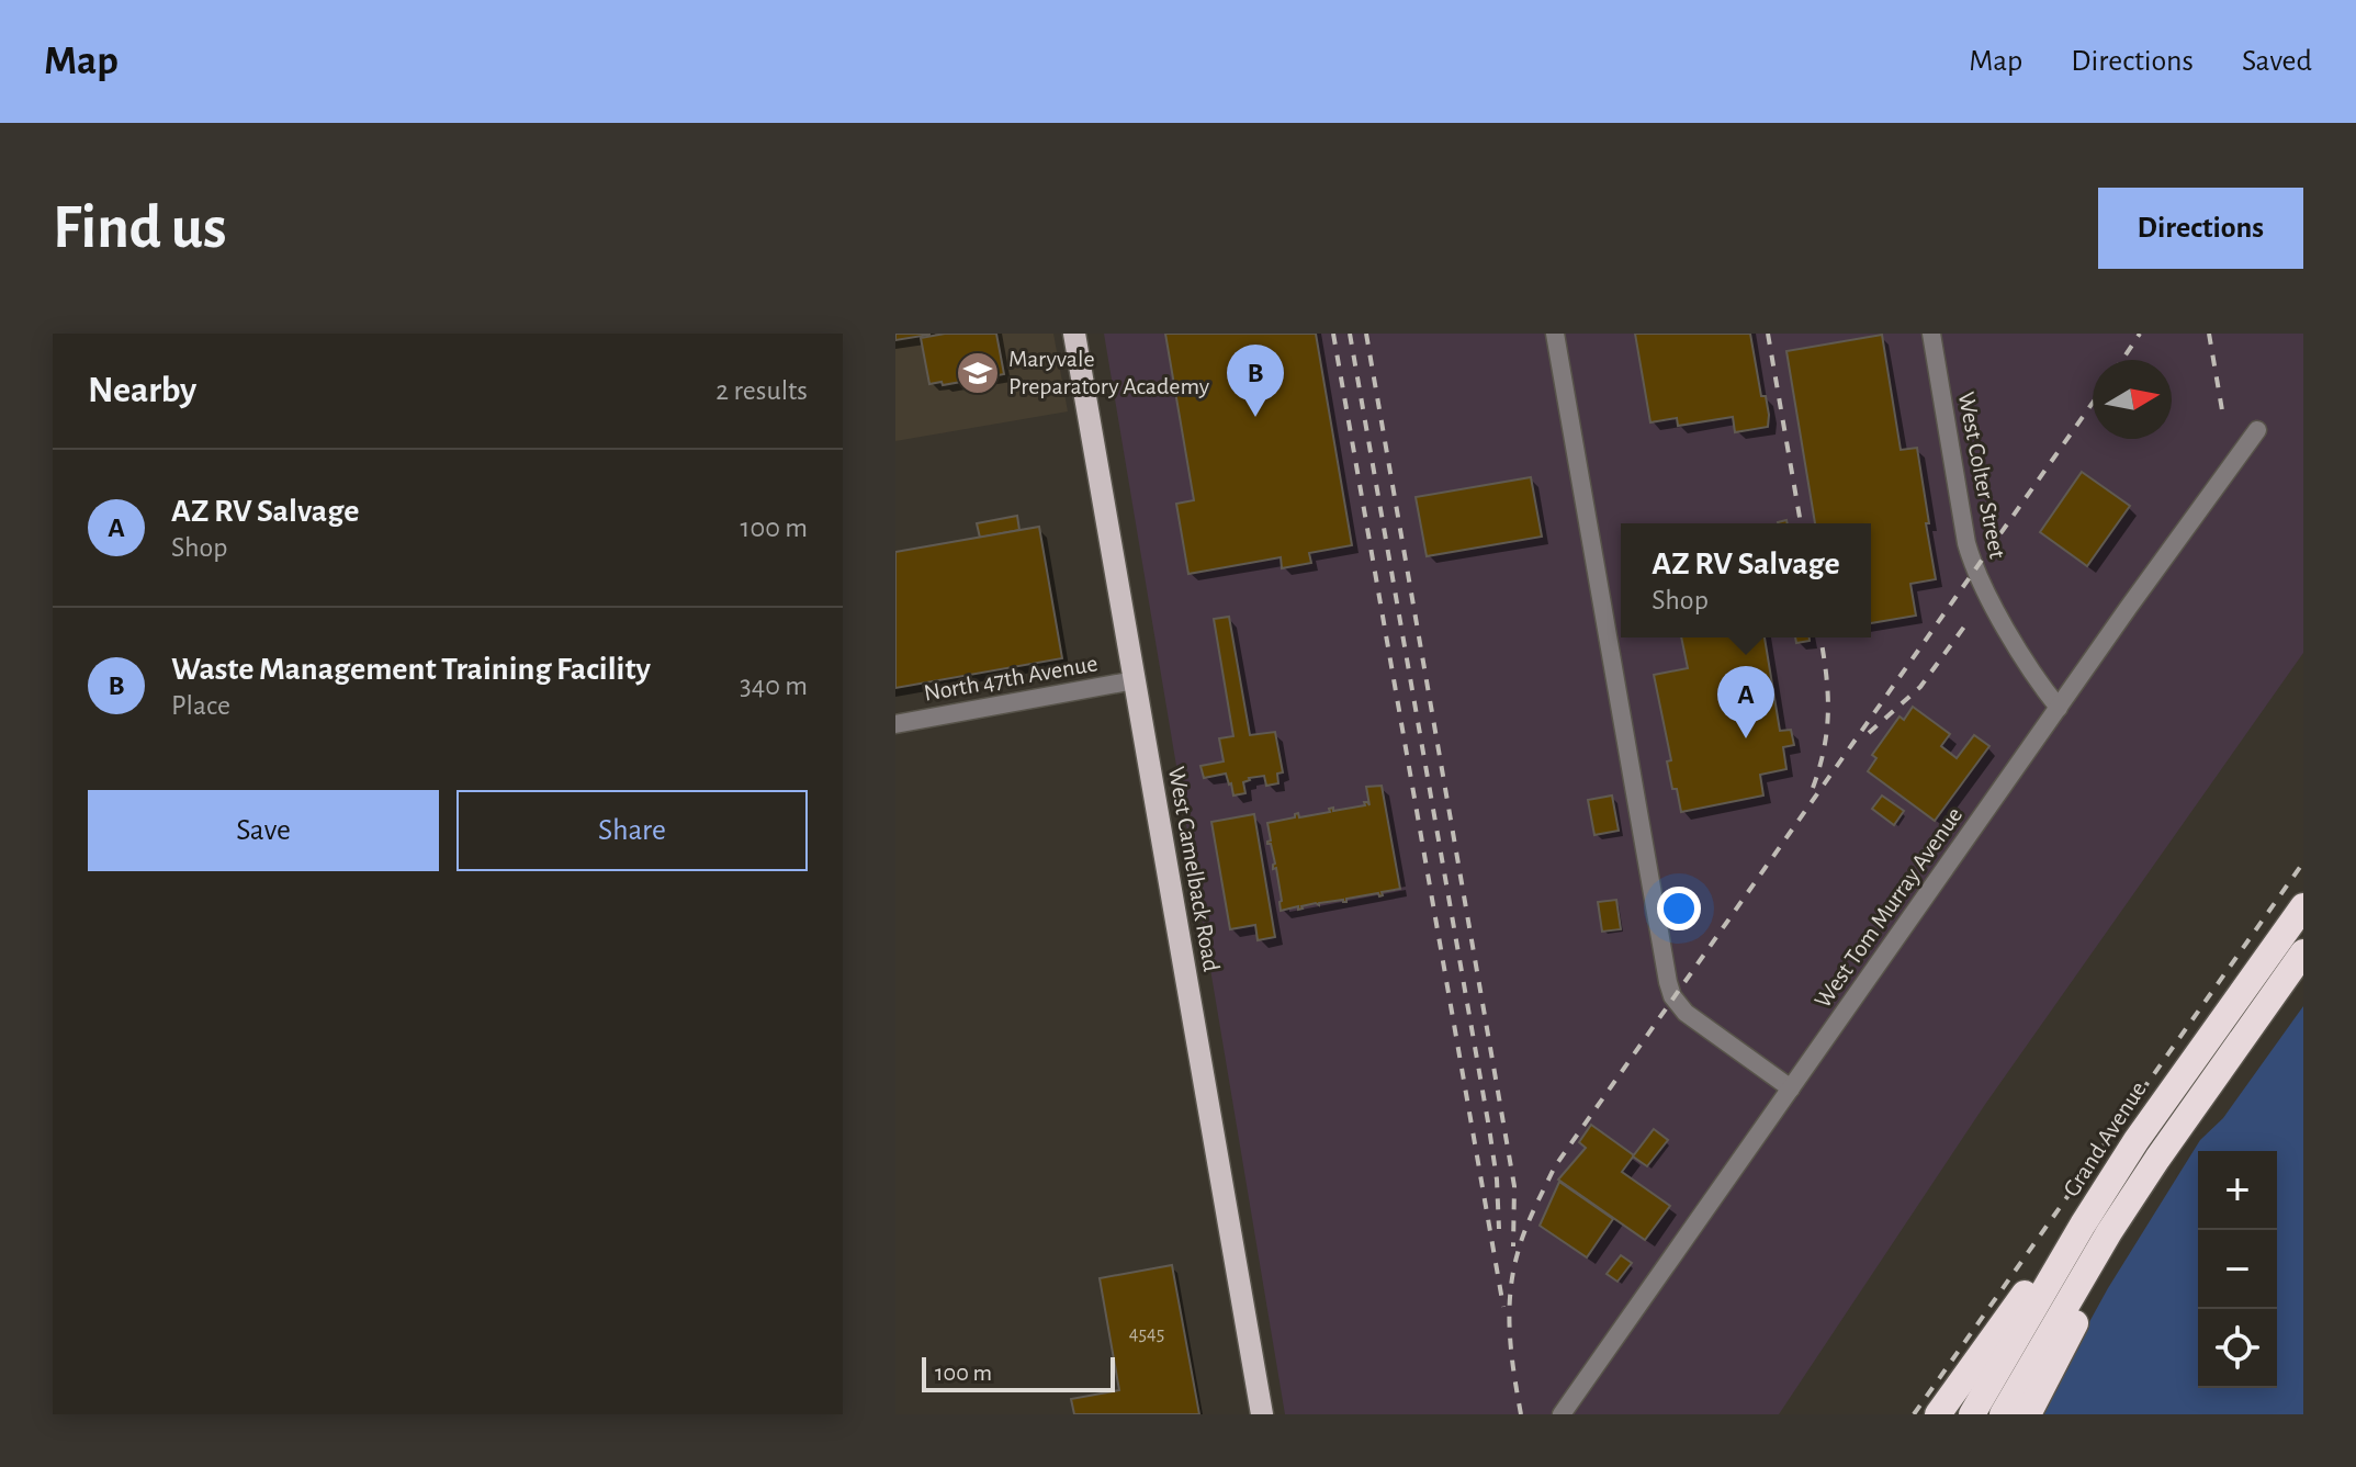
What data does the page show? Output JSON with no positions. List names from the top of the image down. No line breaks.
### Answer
{"streets":{"highway":["Grand Avenue"],"main road":["West Camelback Road"],"street":["West Colter Street","North 47th Avenue","West Tom Murray Avenue"]},"crossings":[["West Colter Street","West Tom Murray Avenue"],["North 47th Avenue","West Camelback Road"]],"places":{"school or university":["Maryvale Preparatory Academy"]},"house_numbers":["4545"],"scale_bar":"100 m","north":"right","page":{"header":"Map","nav":["Map","Directions","Saved"],"buttons":["Directions",["Save","Share"]],"title":"Find us","heading":["Nearby","2 results"],"pins":["B","A"],"list":[{"mark":"A","name":"AZ RV Salvage","note":"Shop","value":"100 m"},{"mark":"B","name":"Waste Management Training Facility","note":"Place","value":"340 m"}],"popup":["AZ RV Salvage","Shop"],"map_buttons":["+","−"],"scale":"100 m"}}
